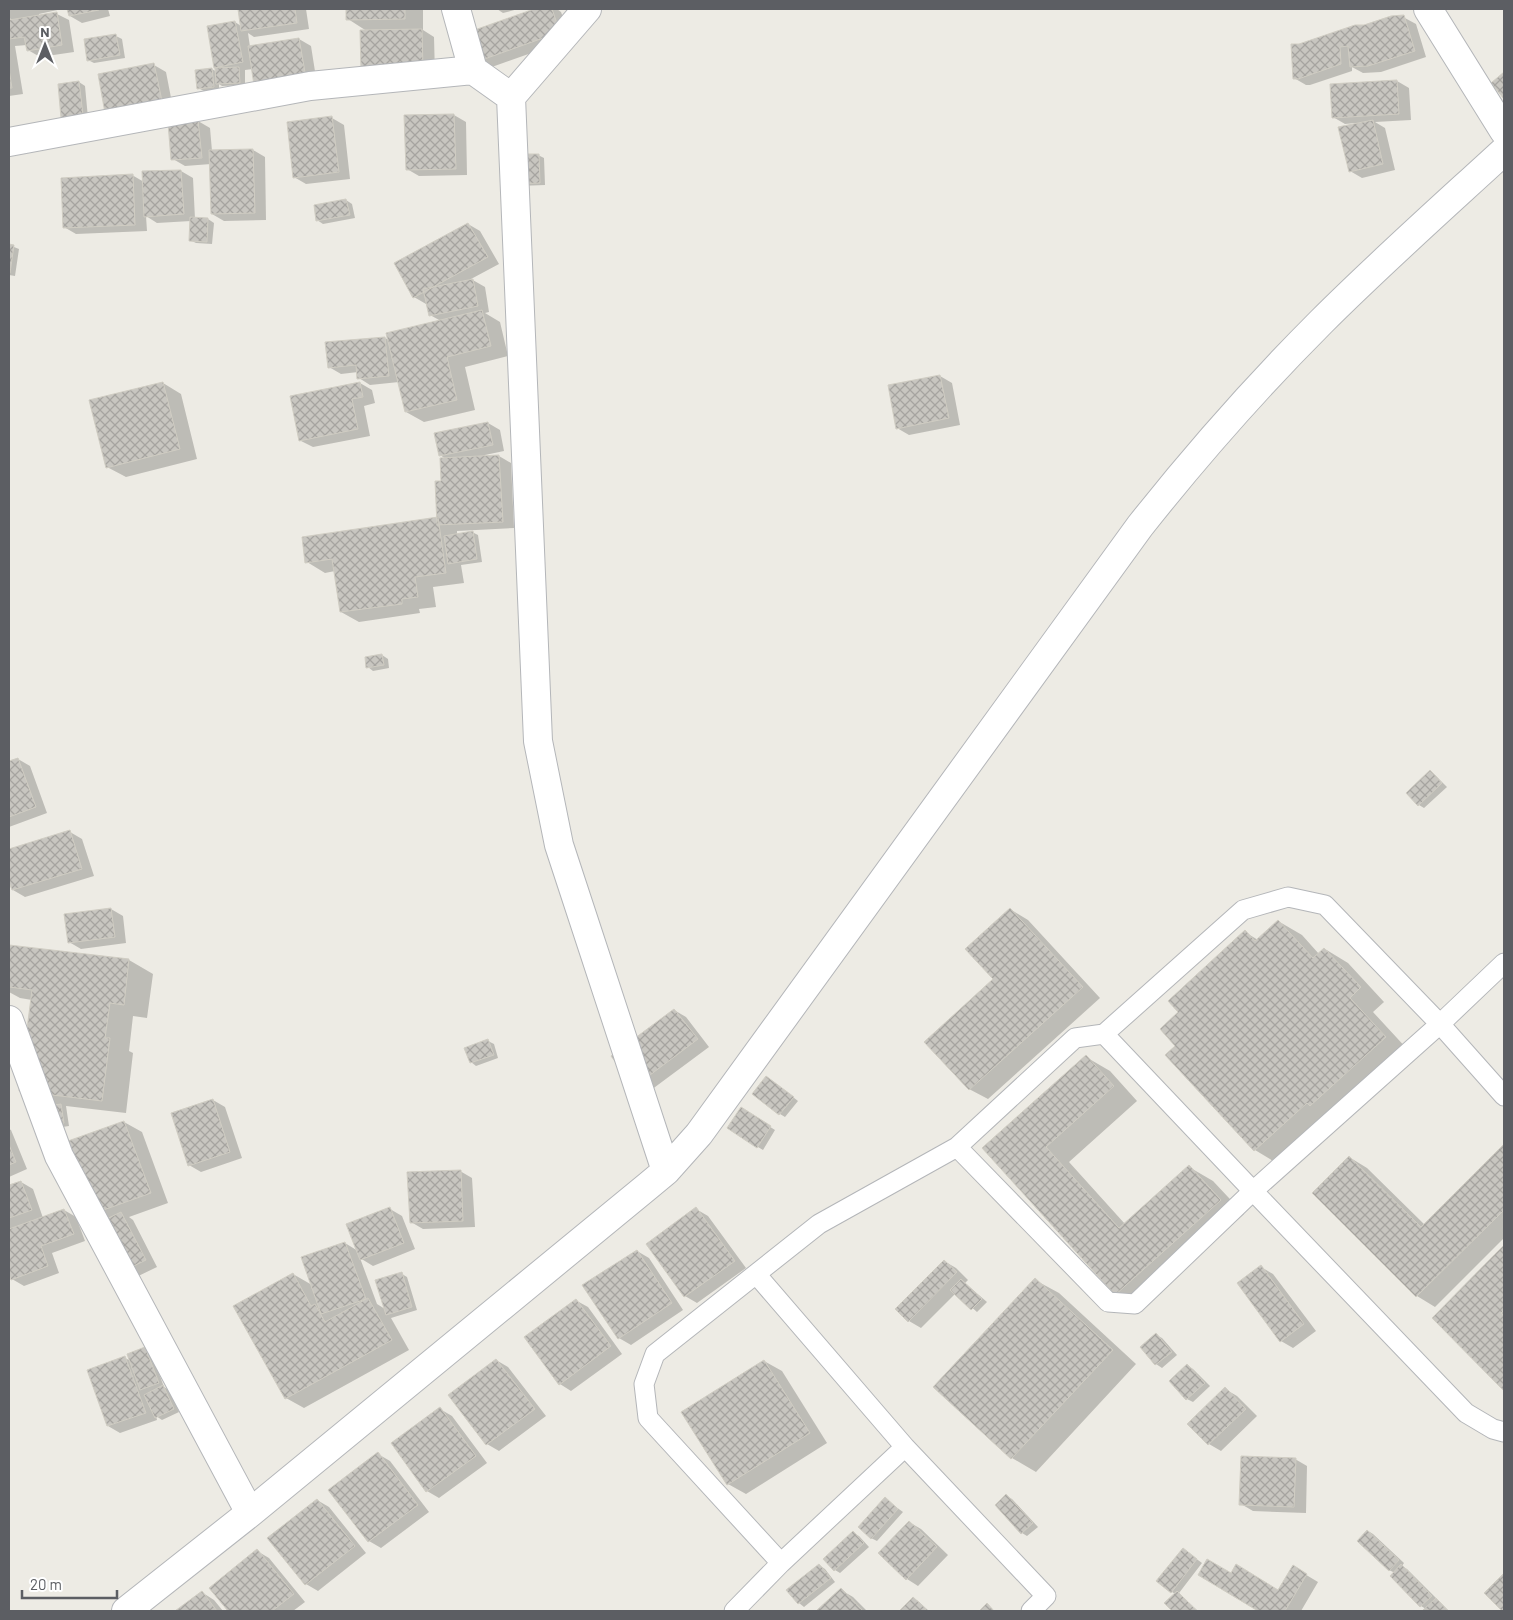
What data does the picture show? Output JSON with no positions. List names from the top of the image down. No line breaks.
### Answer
{"scale_bar":"20 m","north":"top"}
